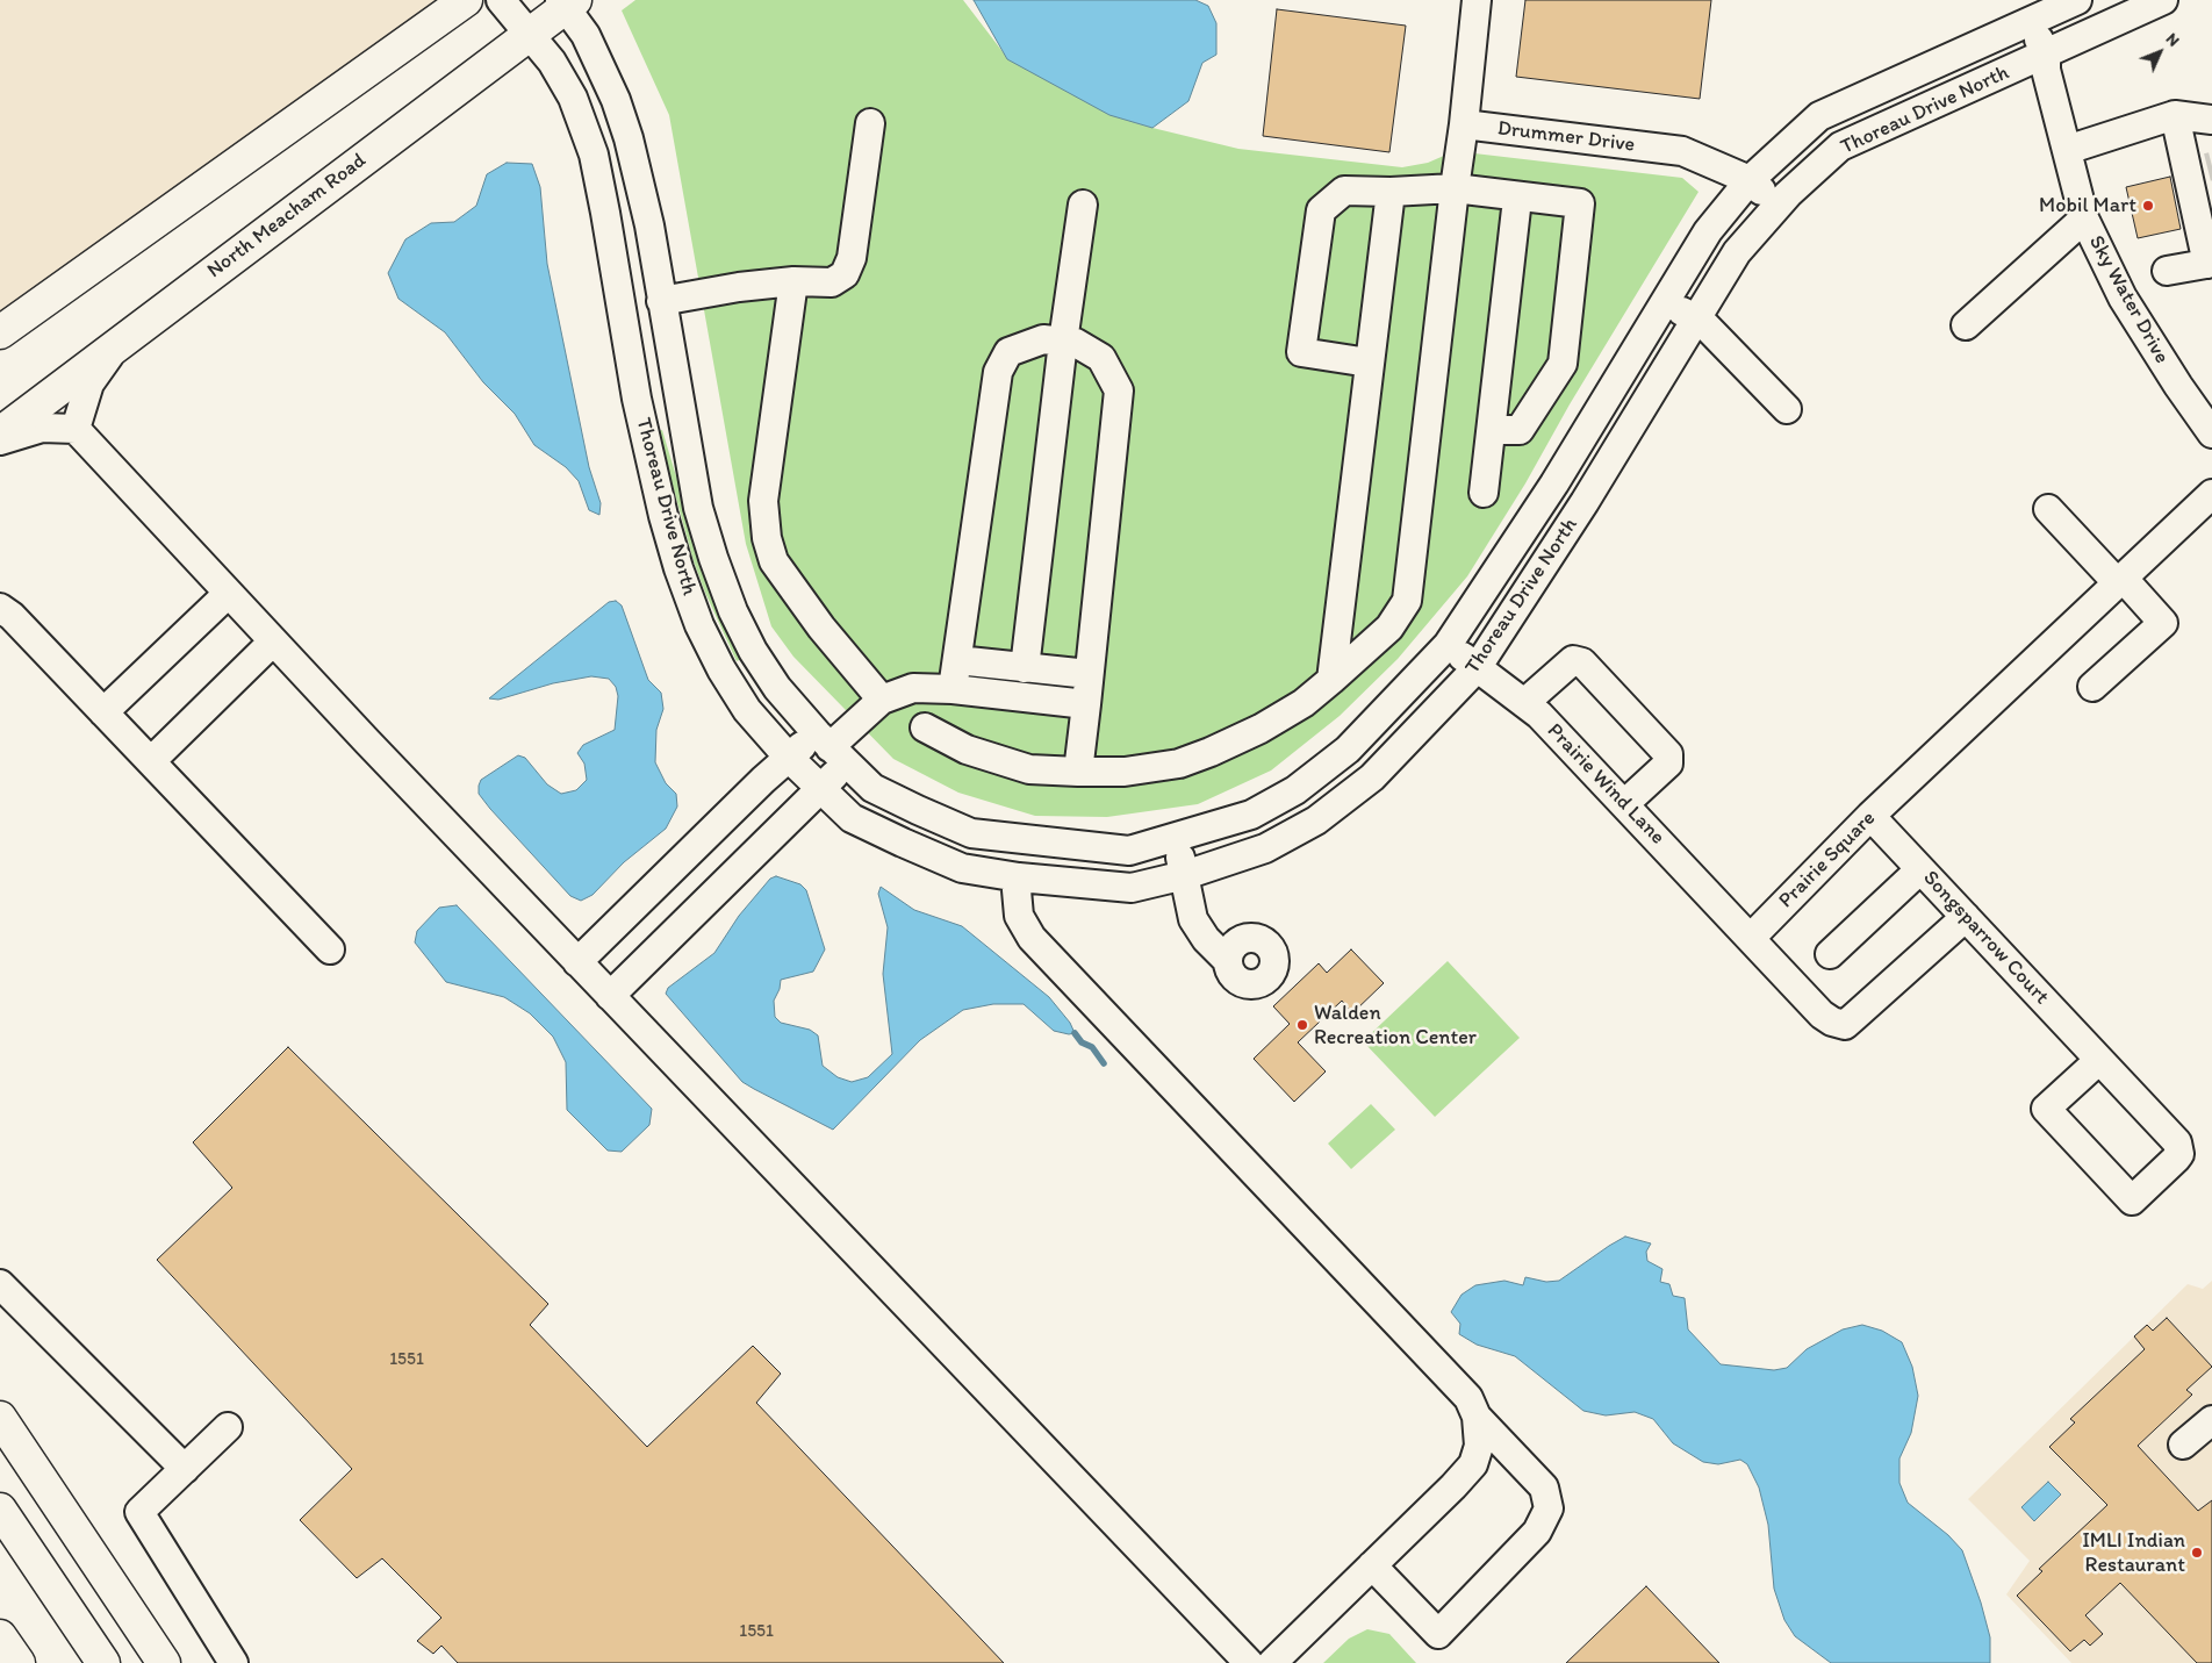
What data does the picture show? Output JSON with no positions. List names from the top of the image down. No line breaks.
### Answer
{"streets":{"main road":["North Meacham Road"],"street":["Thoreau Drive North","Drummer Drive","Sky Water Drive","Prairie Wind Lane","Prairie Square","Songsparrow Court"]},"crossings":[["Thoreau Drive North","Drummer Drive"],["Thoreau Drive North","North Meacham Road"],["Thoreau Drive North","Sky Water Drive"],["Thoreau Drive North","Prairie Wind Lane"],["Prairie Wind Lane","Prairie Square"],["Prairie Square","Songsparrow Court"]],"places":["Mobil Mart","Walden Recreation Center","IMLI Indian Restaurant"],"house_numbers":["1551","1551"],"north":"top right"}
